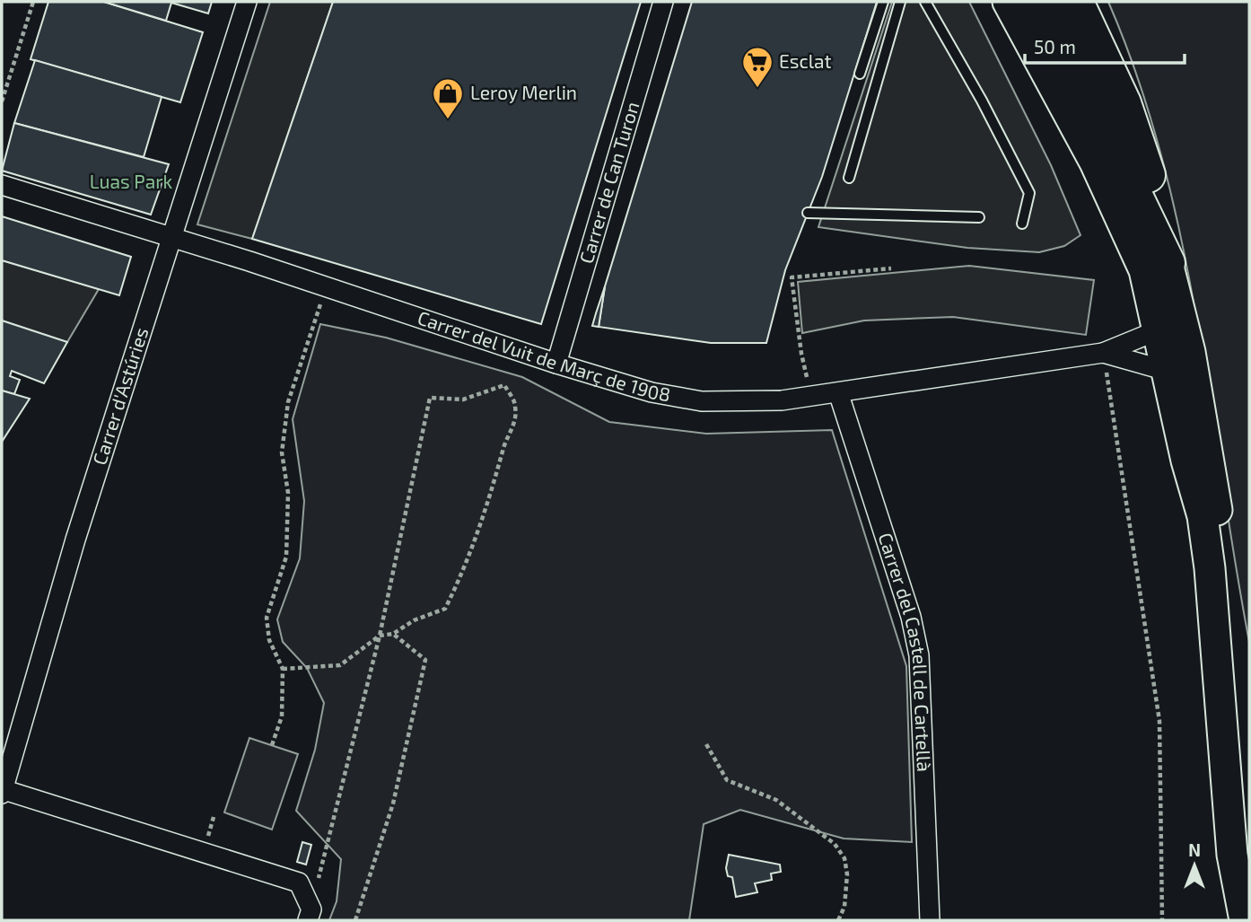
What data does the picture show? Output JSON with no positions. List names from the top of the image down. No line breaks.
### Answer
{"streets":{"street":["Carrer de Can Turon","Carrer del Vuit de Març de 1908","Carrer d'Astúries","Carrer del Castell de Cartellà"]},"crossings":[["Carrer de Can Turon","Carrer del Vuit de Març de 1908"],["Carrer del Vuit de Març de 1908","Carrer d'Astúries"],["Carrer del Vuit de Març de 1908","Carrer del Castell de Cartellà"]],"parks":["Luas Park"],"places":{"supermarket":["Esclat"],"shop":["Leroy Merlin"]},"scale_bar":"50 m","north":"top"}
